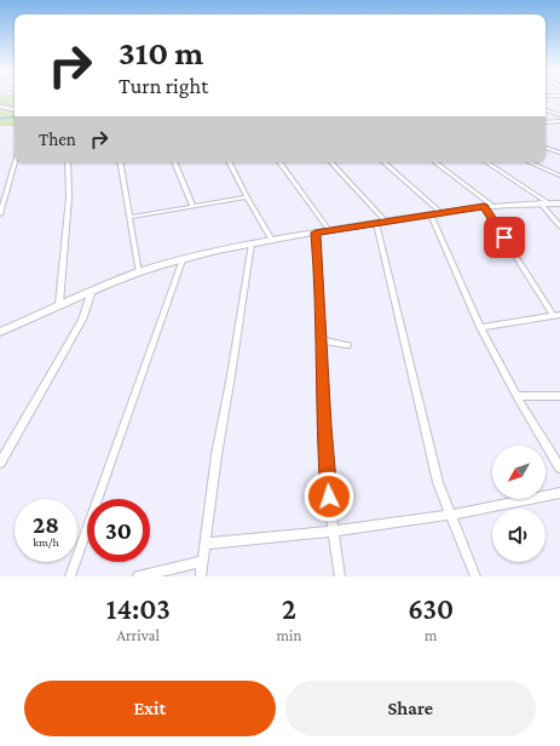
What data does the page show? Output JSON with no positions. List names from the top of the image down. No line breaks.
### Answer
{"north":"bottom left","page":{"turn":["310 m","Turn right"],"then":"Then","speed":"28 km/h","limit":"30","eta":["14:03","Arrival","2","min","630","m"],"buttons":["Exit","Share"]}}
